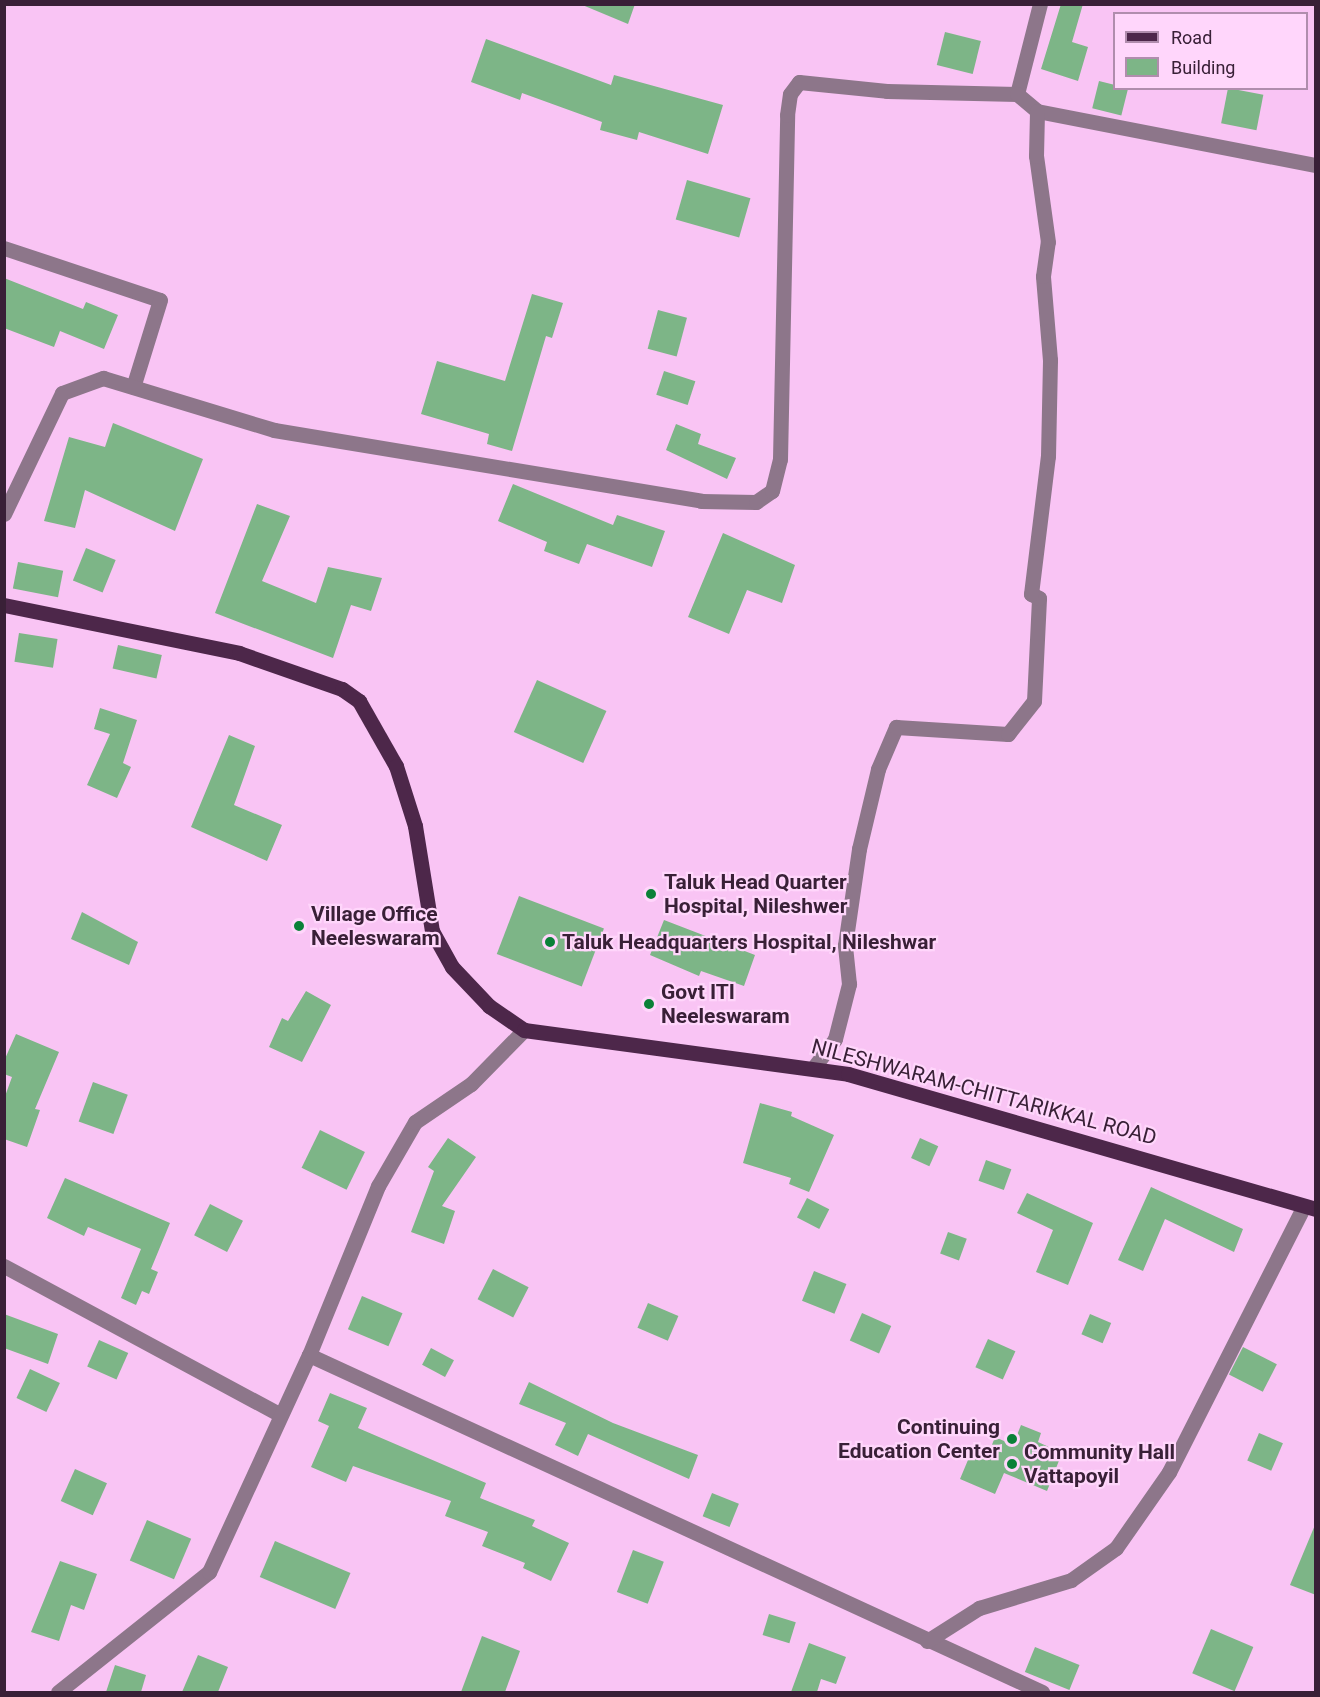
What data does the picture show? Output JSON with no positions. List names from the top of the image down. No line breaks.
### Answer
{"streets":{"main road":["NILESHWARAM-CHITTARIKKAL ROAD"]},"places":["Taluk Head Quarter Hospital, Nileshwer","Village Office Neeleswaram","Taluk Headquarters Hospital, Nileshwar","Govt ITI Neeleswaram","Continuing Education Center","Community Hall Vattapoyil"],"legend":["Road","Building"]}
